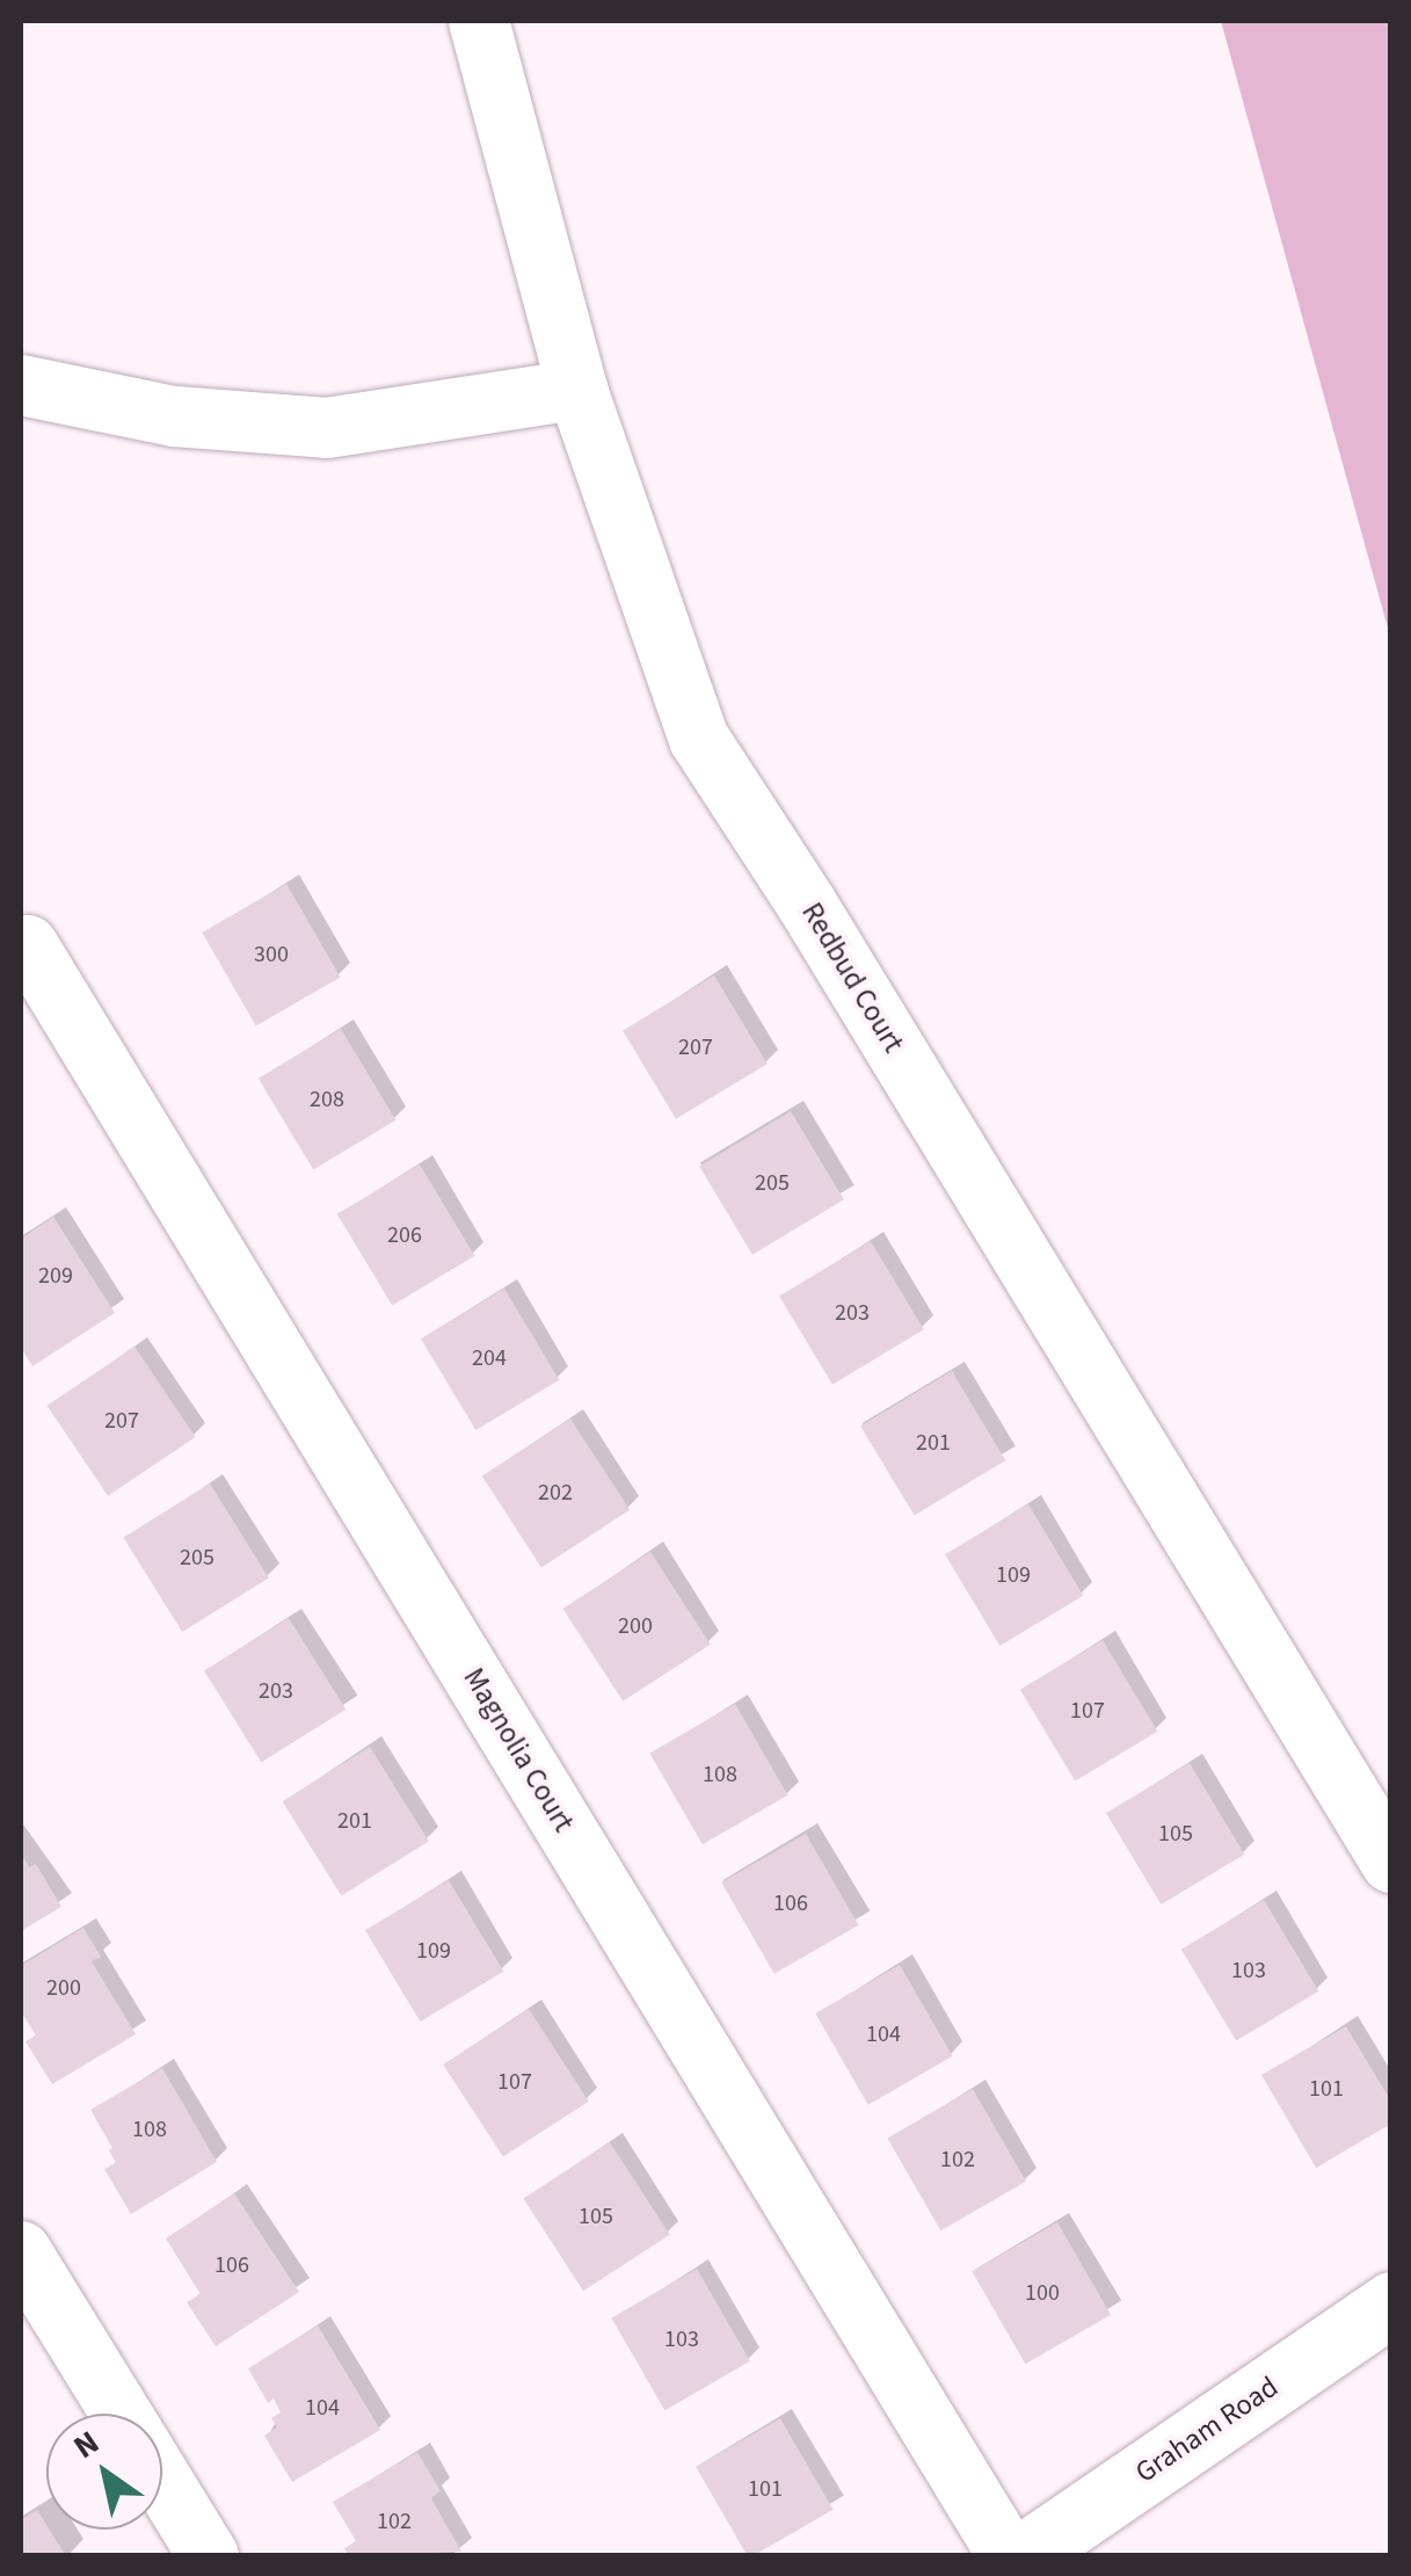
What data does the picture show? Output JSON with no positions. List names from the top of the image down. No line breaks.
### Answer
{"streets":{"main road":["Graham Road"],"street":["Redbud Court","Magnolia Court"]},"house_numbers":["300","207","208","205","206","209","203","204","207","201","202","205","109","200","203","107","108","201","105","106","109","103","200","104","107","101","108","102","105","106","100","103","104","101","102"],"north":"top left"}
